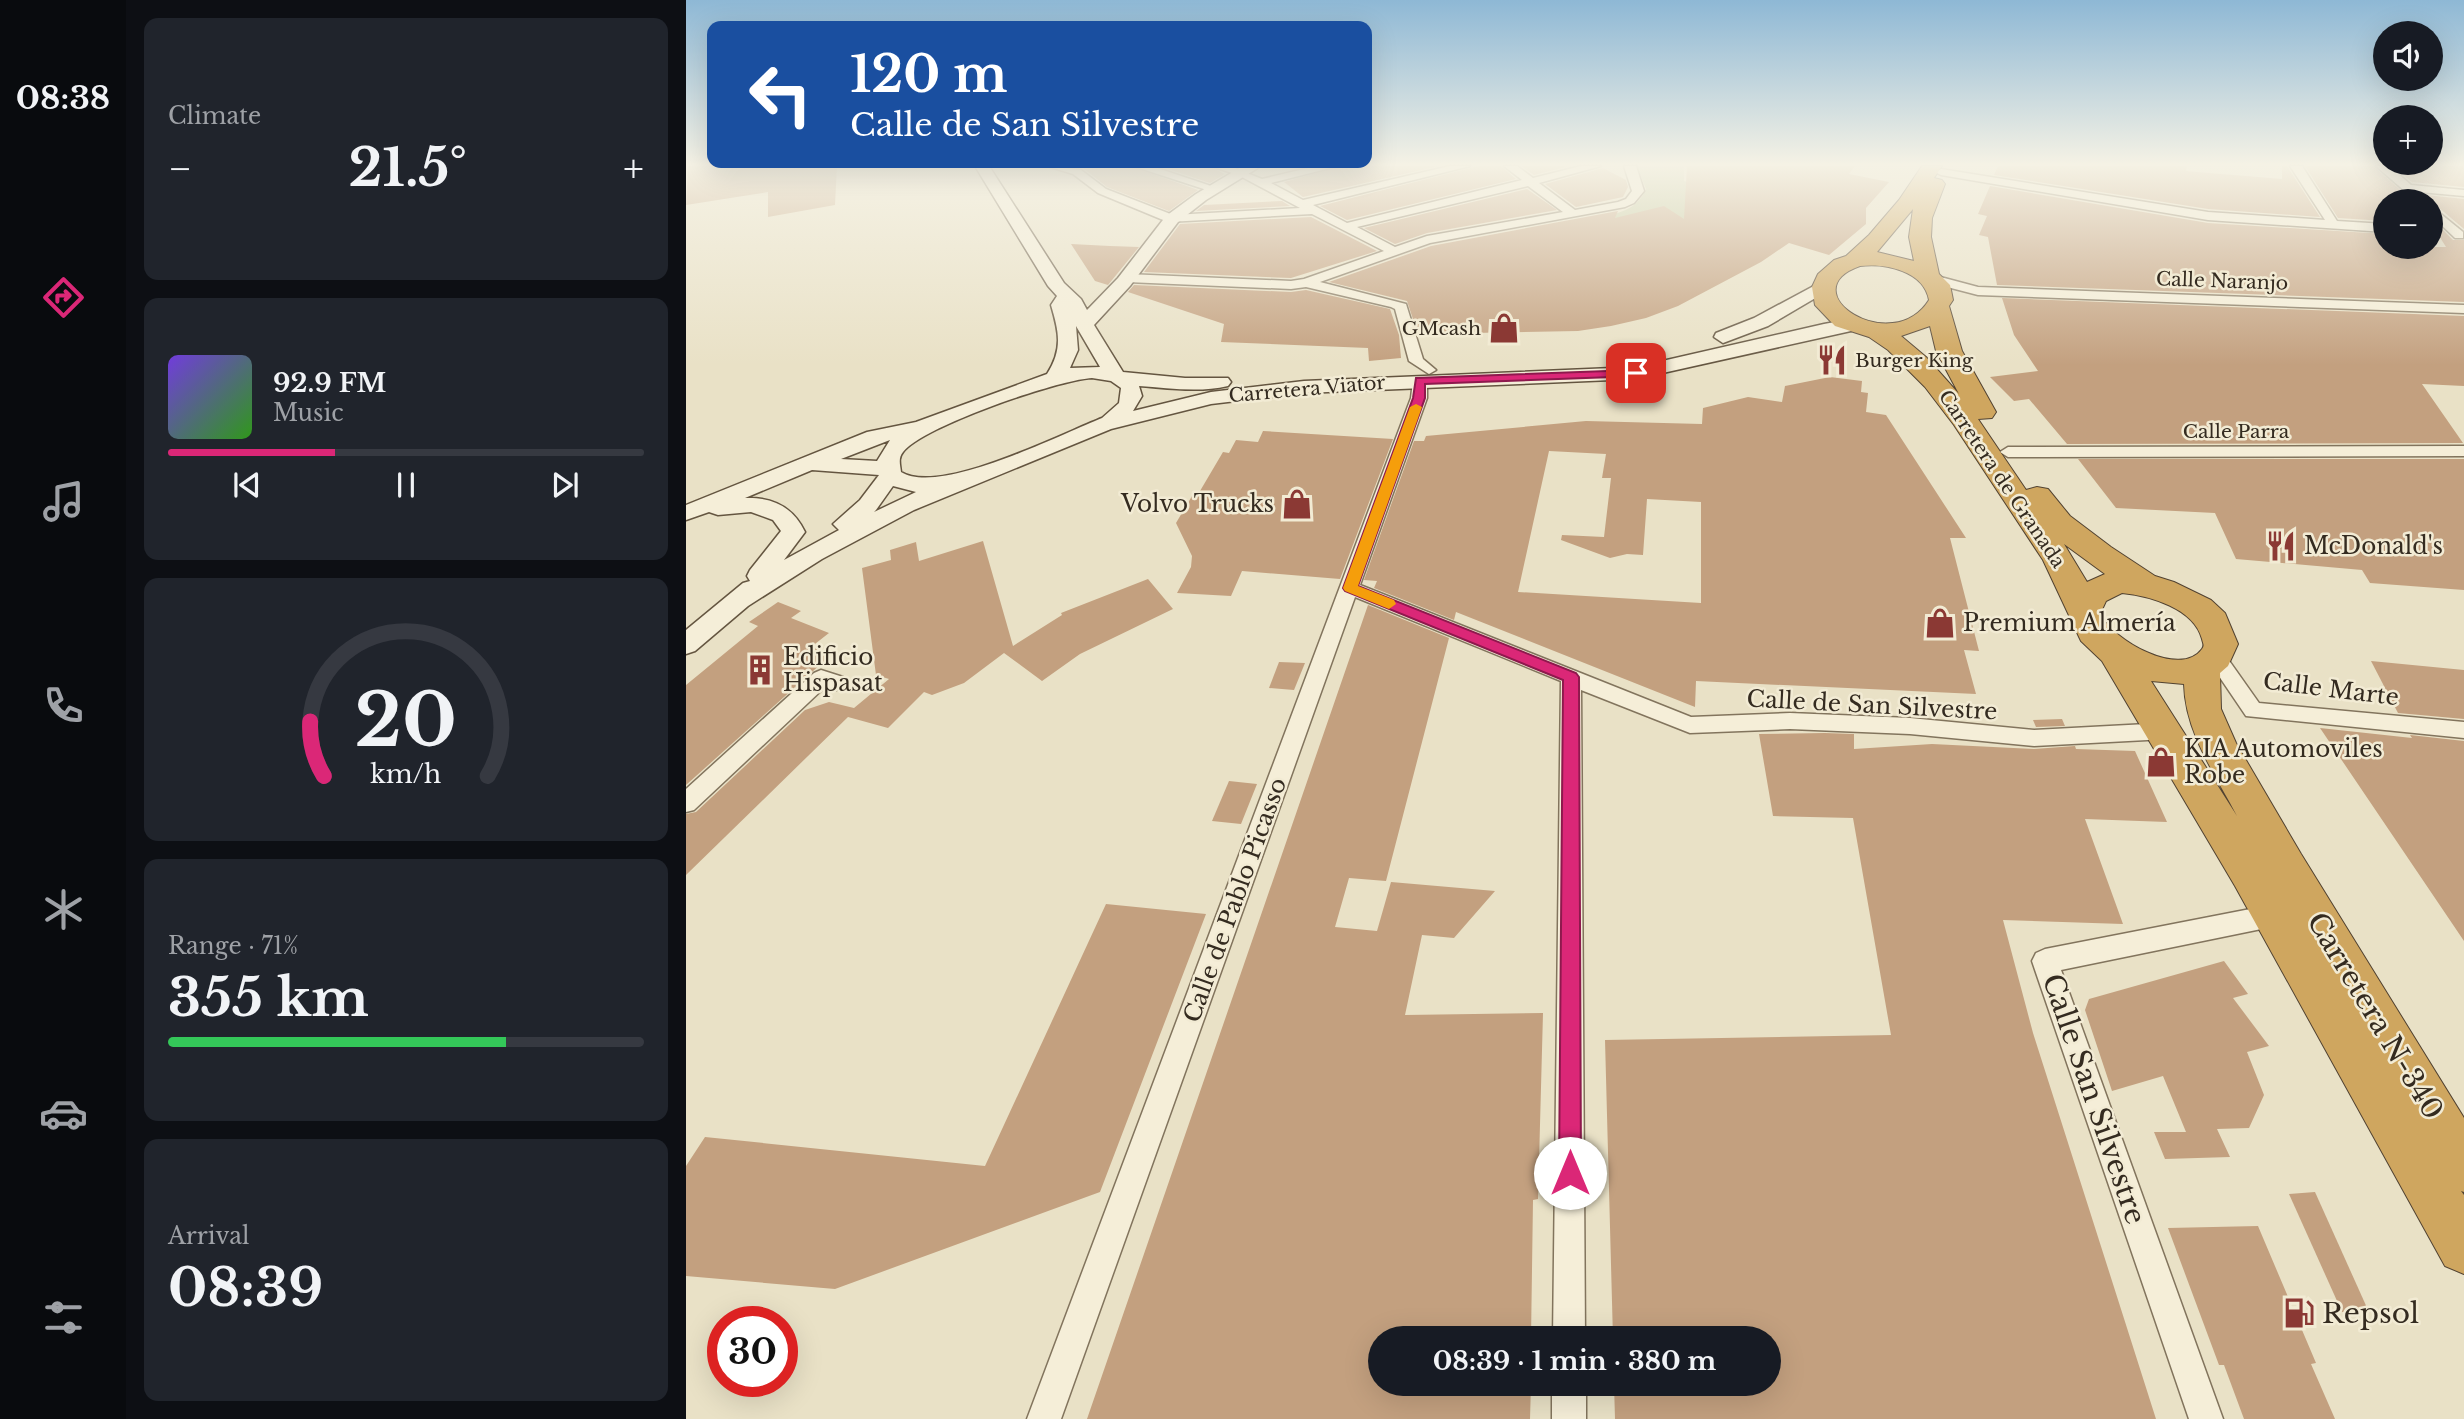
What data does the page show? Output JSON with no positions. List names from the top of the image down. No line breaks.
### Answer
{"streets":{"highway":["Carretera de Granada","Carretera N-340"],"main road":["Carretera Viator"],"street":["Calle Naranjo","Calle Parra","Calle Marte","Calle de San Silvestre","Calle de Pablo Picasso","Calle San Silvestre"]},"crossings":[["Calle Naranjo","Carretera Viator"],["Calle Naranjo","Carretera de Granada"],["Carretera Viator","Carretera de Granada"],["Carretera Viator","Calle de Pablo Picasso"],["Calle Parra","Carretera de Granada"],["Carretera de Granada","Calle Marte"],["Calle de San Silvestre","Calle de Pablo Picasso"],["Carretera N-340","Calle San Silvestre"]],"places":{"shop":["GMcash","Volvo Trucks","Premium Almería","KIA Automoviles Robe"],"restaurant":["Burger King","McDonald's"],"building":["Edificio Hispasat"],"fuel station":["Repsol"]},"page":{"tabs":"08:38","tile":["Climate",["Range · 71%","355 km"],["Arrival","08:39"]],"map_buttons":["+","−"],"turn":["120 m","Calle de San Silvestre"],"heat":["−","21.5°","+"],"song":["92.9 FM","Music"],"limit":"30","trip":"08:39 · 1 min · 380 m","gauge":["20","km/h"]}}
